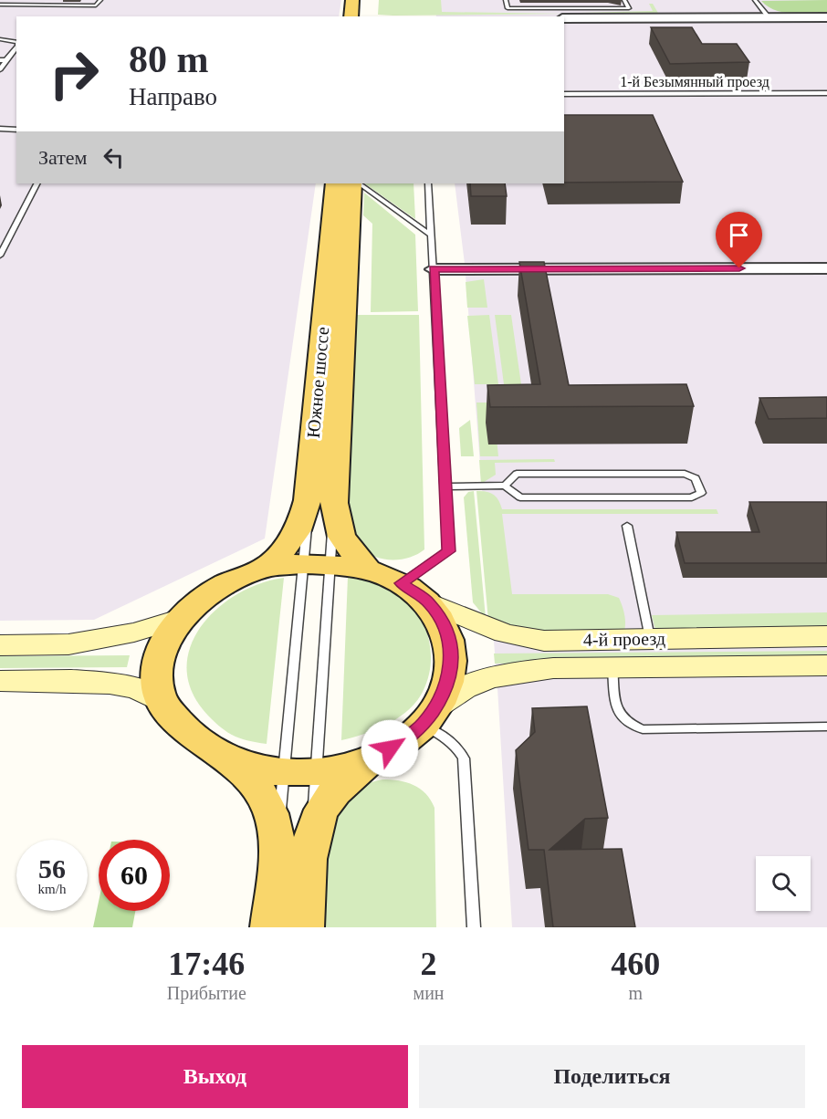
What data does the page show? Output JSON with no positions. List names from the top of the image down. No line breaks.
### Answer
{"streets":{"main road":["Южное шоссе","4-й проезд"],"lane":["1-й Безымянный проезд"]},"page":{"turn":["80 m","Направо"],"then":"Затем","speed":"56 km/h","limit":"60","eta":["17:46","Прибытие","2","мин","460","m"],"buttons":["Выход","Поделиться"]}}
